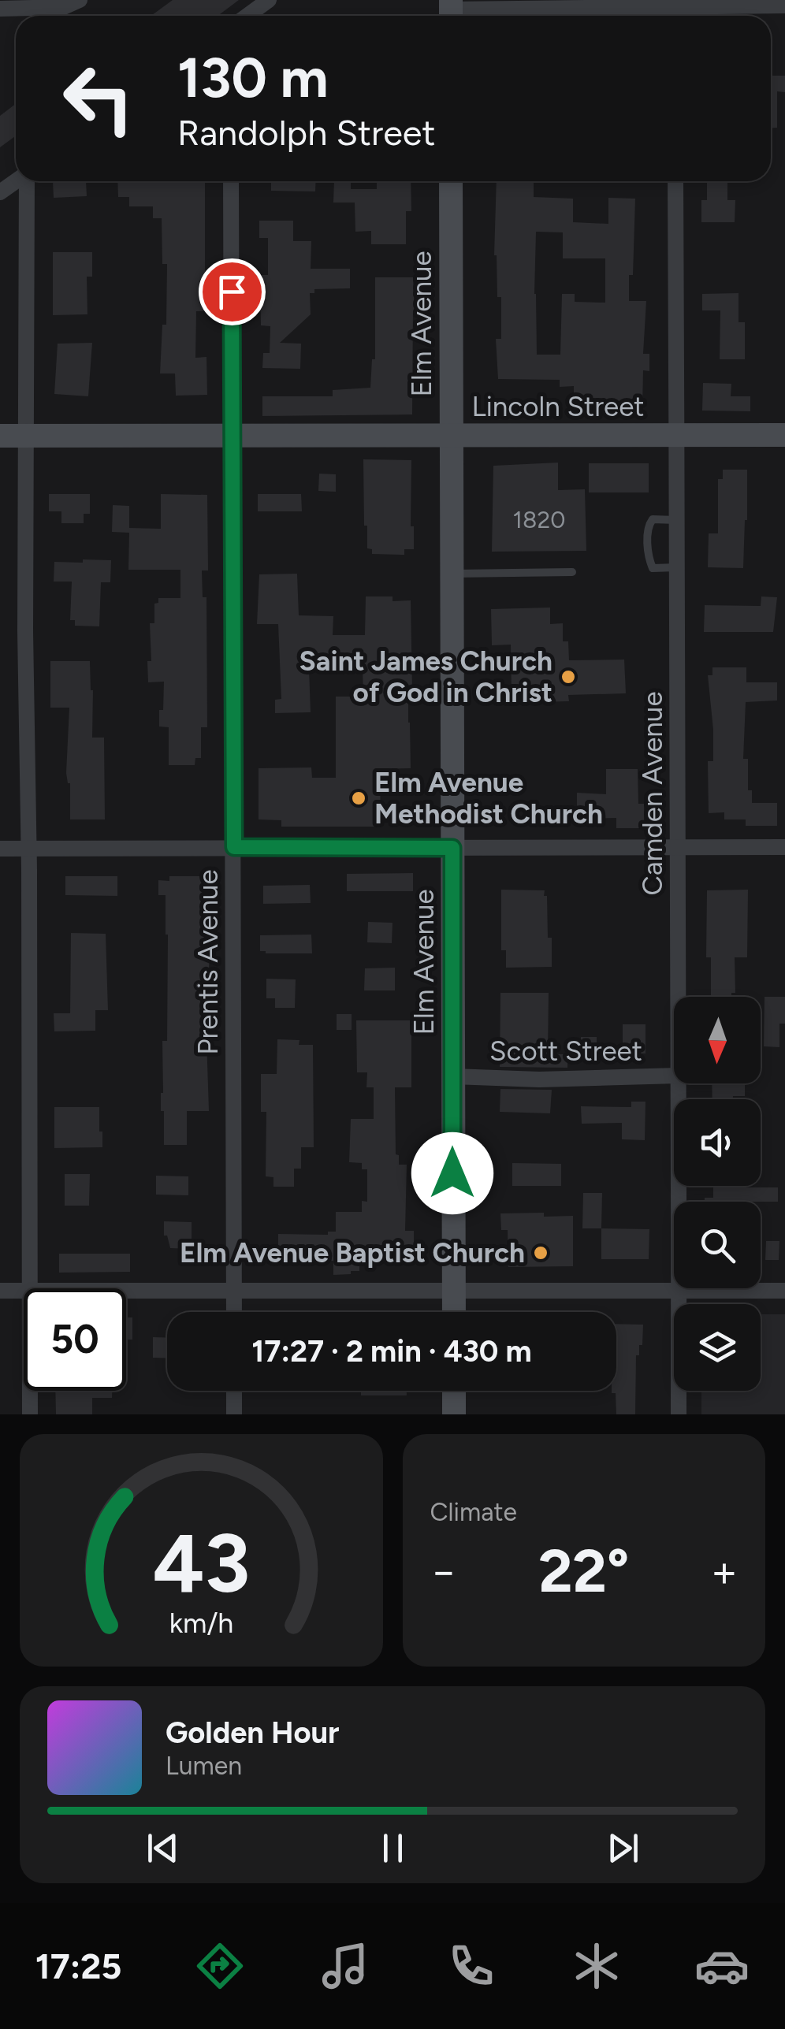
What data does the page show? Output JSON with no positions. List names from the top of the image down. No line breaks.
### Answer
{"streets":{"main road":["Elm Avenue","Lincoln Street"],"street":["Camden Avenue","Prentis Avenue","Scott Street"]},"crossings":[["Elm Avenue","Lincoln Street"],["Elm Avenue","Scott Street"],["Lincoln Street","Camden Avenue"],["Lincoln Street","Prentis Avenue"]],"places":["Saint James Church of God in Christ","Elm Avenue Methodist Church","Elm Avenue Baptist Church"],"house_numbers":["1820"],"north":"bottom","page":{"turn":["130 m","Randolph Street"],"limit":"50","trip":"17:27 · 2 min · 430 m","tile":"Climate","heat":["−","22°","+"],"song":["Golden Hour","Lumen"],"tabs":"17:25","gauge":["43","km/h"]}}
